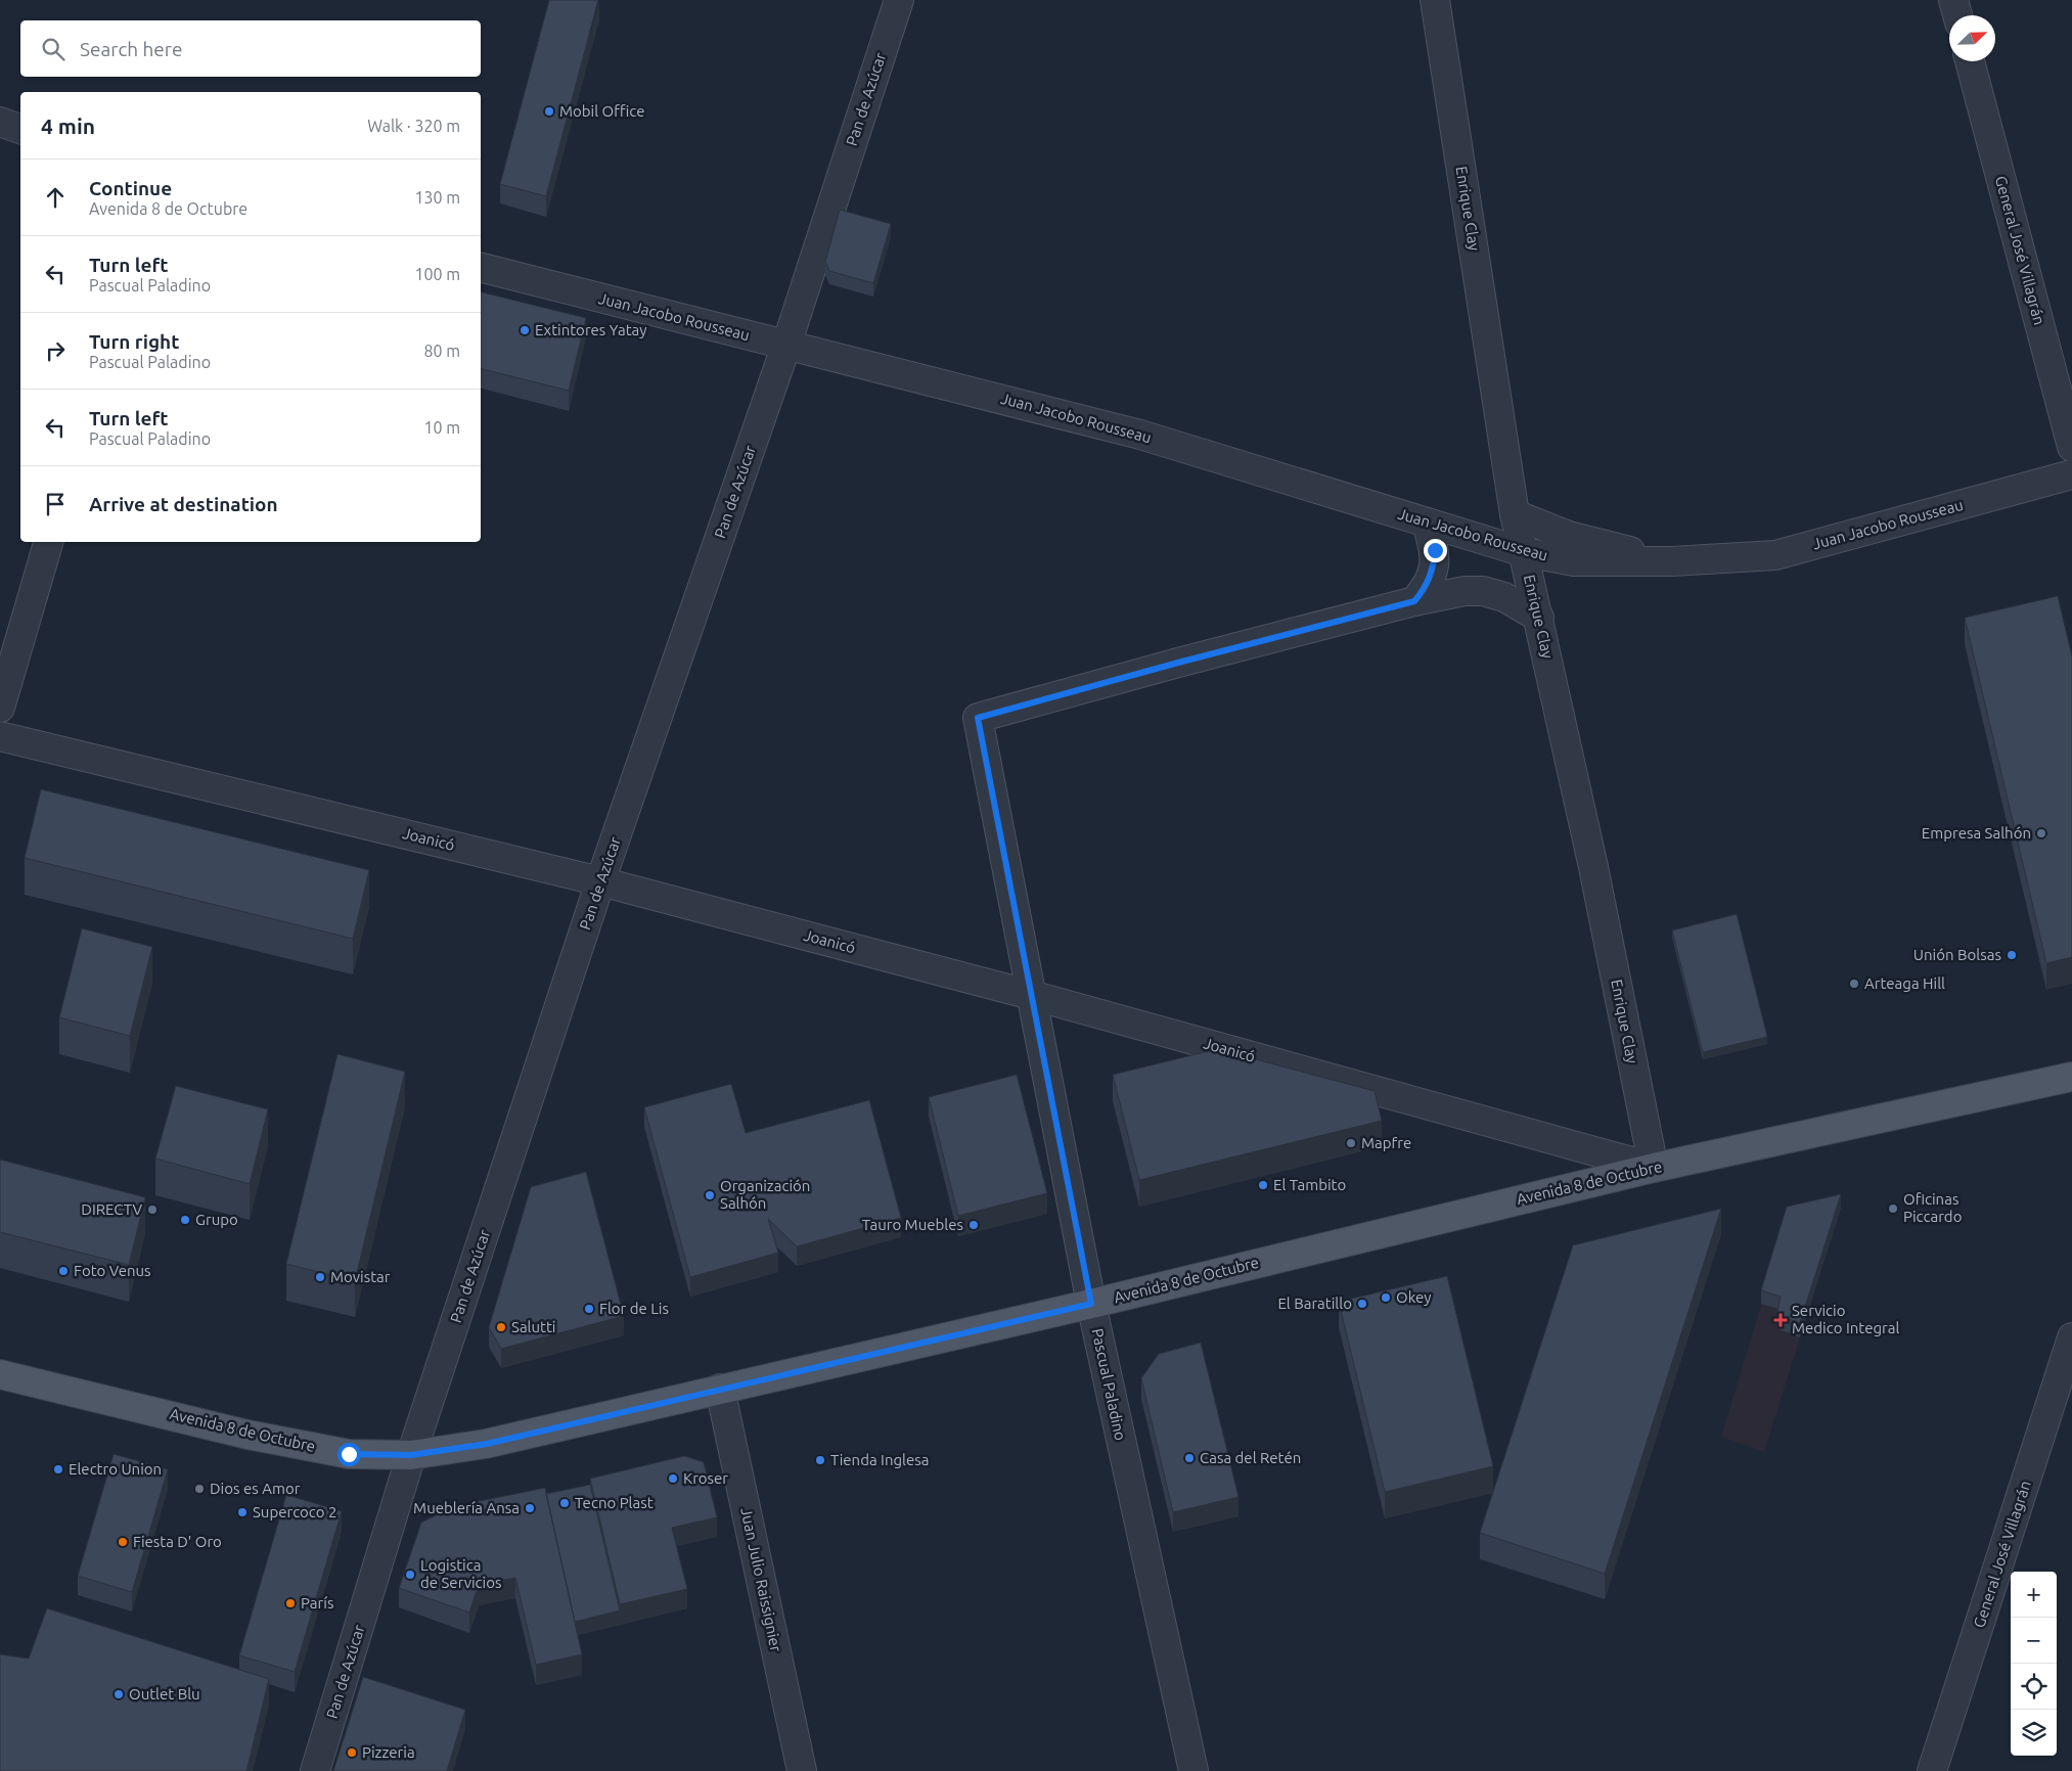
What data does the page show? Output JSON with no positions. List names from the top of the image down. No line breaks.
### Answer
{"streets":{"main road":["Avenida 8 de Octubre"],"street":["Pan de Azúcar","Enrique Clay","General José Villagrán","Juan Jacobo Rousseau","Joanicó","Pascual Paladino","Juan Julio Raissignier"]},"crossings":[["Pan de Azúcar","Juan Jacobo Rousseau"],["Pan de Azúcar","Joanicó"],["Pan de Azúcar","Avenida 8 de Octubre"],["Enrique Clay","Juan Jacobo Rousseau"],["Enrique Clay","Joanicó"],["Enrique Clay","Avenida 8 de Octubre"],["Enrique Clay","Pascual Paladino"],["Joanicó","Avenida 8 de Octubre"],["Joanicó","Pascual Paladino"],["Avenida 8 de Octubre","Pascual Paladino"],["Avenida 8 de Octubre","Juan Julio Raissignier"]],"places":{"other":["Mobil Office","Extintores Yatay","Empresa Salhón","Unión Bolsas","Arteaga Hill","Mapfre","El Tambito","Organización Salhón","Oficinas Piccardo","DIRECTV","Grupo","Tauro Muebles","Foto Venus","Movistar","Okey","El Baratillo","Flor de Lis","Salutti","Casa del Retén","Tienda Inglesa","Electro Union","Kroser","Dios es Amor","Tecno Plast","Mueblería Ansa","Supercoco 2","Fiesta D' Oro","Logistica de Servicios","París","Outlet Blu","Pizzeria"],"health":["Servicio Medico Integral"]},"north":"top right","page":{"search":"Search here","heading":["4 min","Walk · 320 m"],"list":[["Continue","Avenida 8 de Octubre","130 m"],["Turn left","Pascual Paladino","100 m"],["Turn right","Pascual Paladino","80 m"],["Turn left","Pascual Paladino","10 m"],"Arrive at destination"],"map_buttons":["+","−"]}}
